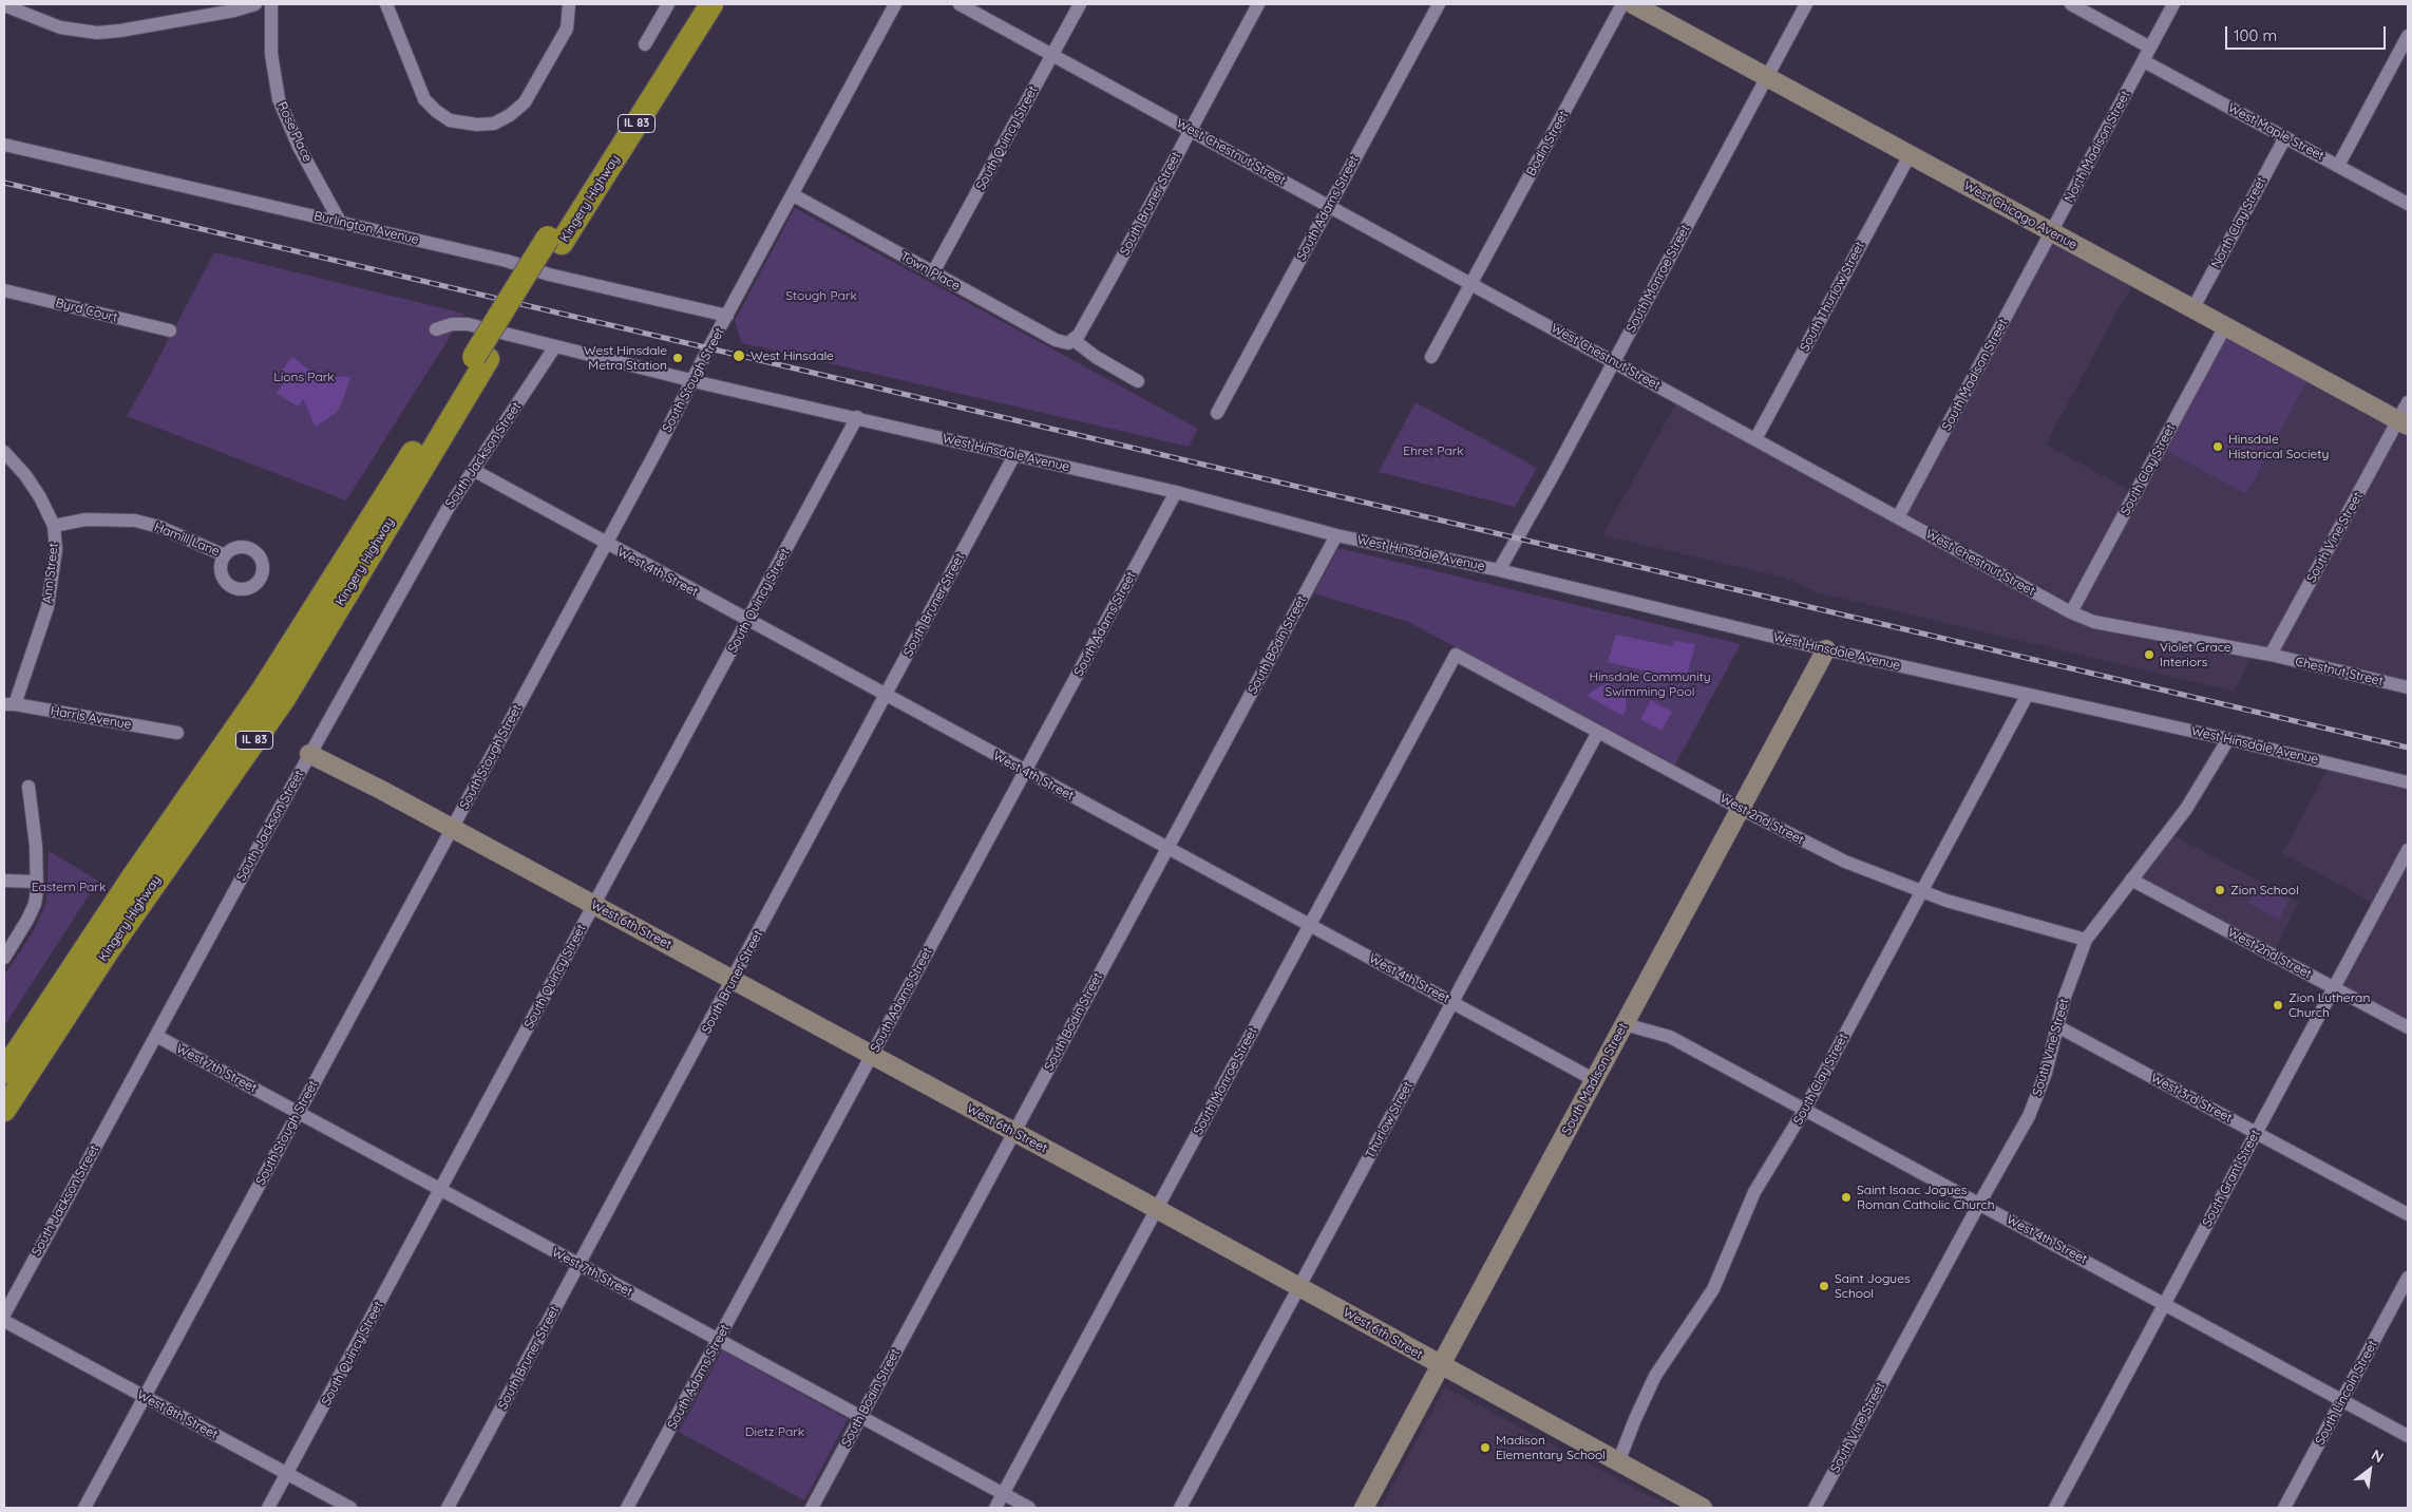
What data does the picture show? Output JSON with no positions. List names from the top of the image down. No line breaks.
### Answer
{"streets":{"highway":["IL 83","Kingery Highway"],"street":["Rose Place","West Maple Street","South Quincy Street","Bodin Street","North Madison Street","West Chestnut Street","South Bruner Street","South Adams Street","West Chicago Avenue","North Clay Street","Burlington Avenue","Town Place","South Monroe Street","South Thurlow Street","Byrd Court","South Madison Street","South Stough Street","West Hinsdale Avenue","South Jackson Street","South Clay Street","South Vine Street","Hamill Lane","West 4th Street","Ann Street","South Bodin Street","Chestnut Street","Harris Avenue","West 2nd Street","West 6th Street","West 7th Street","West 3rd Street","Thurlow Street","South Grant Street","South Lincoln Street","West 8th Street"]},"crossings":[["Rose Place","Burlington Avenue"],["West Maple Street","North Madison Street"],["West Maple Street","North Clay Street"],["South Quincy Street","West Chestnut Street"],["South Quincy Street","Town Place"],["South Quincy Street","West Hinsdale Avenue"],["South Quincy Street","West 4th Street"],["South Quincy Street","West 6th Street"],["South Quincy Street","West 7th Street"],["South Quincy Street","West 8th Street"],["Bodin Street","West Chestnut Street"],["North Madison Street","West Chicago Avenue"],["North Madison Street","South Madison Street"],["West Chestnut Street","South Bruner Street"],["West Chestnut Street","South Adams Street"],["West Chestnut Street","South Monroe Street"],["West Chestnut Street","South Thurlow Street"],["West Chestnut Street","South Madison Street"],["West Chestnut Street","South Clay Street"],["West Chestnut Street","South Vine Street"],["West Chestnut Street","Chestnut Street"],["South Bruner Street","Town Place"],["South Bruner Street","West Hinsdale Avenue"],["South Bruner Street","West 4th Street"],["South Bruner Street","West 6th Street"],["South Bruner Street","West 7th Street"],["South Adams Street","West Hinsdale Avenue"],["South Adams Street","West 4th Street"],["South Adams Street","West 6th Street"],["South Adams Street","West 7th Street"],["West Chicago Avenue","North Clay Street"],["West Chicago Avenue","South Monroe Street"],["West Chicago Avenue","South Thurlow Street"],["West Chicago Avenue","South Madison Street"],["West Chicago Avenue","South Clay Street"],["West Chicago Avenue","South Vine Street"],["Burlington Avenue","South Stough Street"],["Town Place","South Stough Street"],["South Monroe Street","West Hinsdale Avenue"],["South Monroe Street","West 4th Street"],["South Monroe Street","West 2nd Street"],["South Monroe Street","West 6th Street"],["South Monroe Street","West 7th Street"],["South Madison Street","West Hinsdale Avenue"],["South Madison Street","West 4th Street"],["South Madison Street","West 2nd Street"],["South Madison Street","West 6th Street"],["South Stough Street","West Hinsdale Avenue"],["South Stough Street","West 4th Street"],["South Stough Street","West 6th Street"],["South Stough Street","West 7th Street"],["South Stough Street","West 8th Street"],["West Hinsdale Avenue","South Jackson Street"],["West Hinsdale Avenue","South Clay Street"],["West Hinsdale Avenue","South Vine Street"],["West Hinsdale Avenue","South Bodin Street"],["South Jackson Street","West 4th Street"],["South Jackson Street","West 6th Street"],["South Jackson Street","West 7th Street"],["South Clay Street","West 4th Street"],["South Clay Street","West 2nd Street"],["South Clay Street","West 6th Street"],["South Vine Street","West 4th Street"],["South Vine Street","Chestnut Street"],["South Vine Street","West 2nd Street"],["South Vine Street","West 3rd Street"],["Hamill Lane","Ann Street"],["West 4th Street","South Bodin Street"],["West 4th Street","Thurlow Street"],["West 4th Street","South Grant Street"],["West 4th Street","South Lincoln Street"],["Ann Street","Harris Avenue"],["South Bodin Street","West 6th Street"],["South Bodin Street","West 7th Street"],["West 2nd Street","Thurlow Street"],["West 2nd Street","South Grant Street"],["West 6th Street","Thurlow Street"],["West 3rd Street","South Grant Street"]],"parks":["Stough Park","Lions Park","Ehret Park","Hinsdale Community Swimming Pool","Eastern Park","Dietz Park"],"places":["West Hinsdale","West Hinsdale Metra Station","Hinsdale Historical Society","Violet Grace Interiors","Zion School","Zion Lutheran Church","Saint Isaac Jogues Roman Catholic Church","Saint Jogues School","Madison Elementary School"],"scale_bar":"100 m","north":"top right"}
